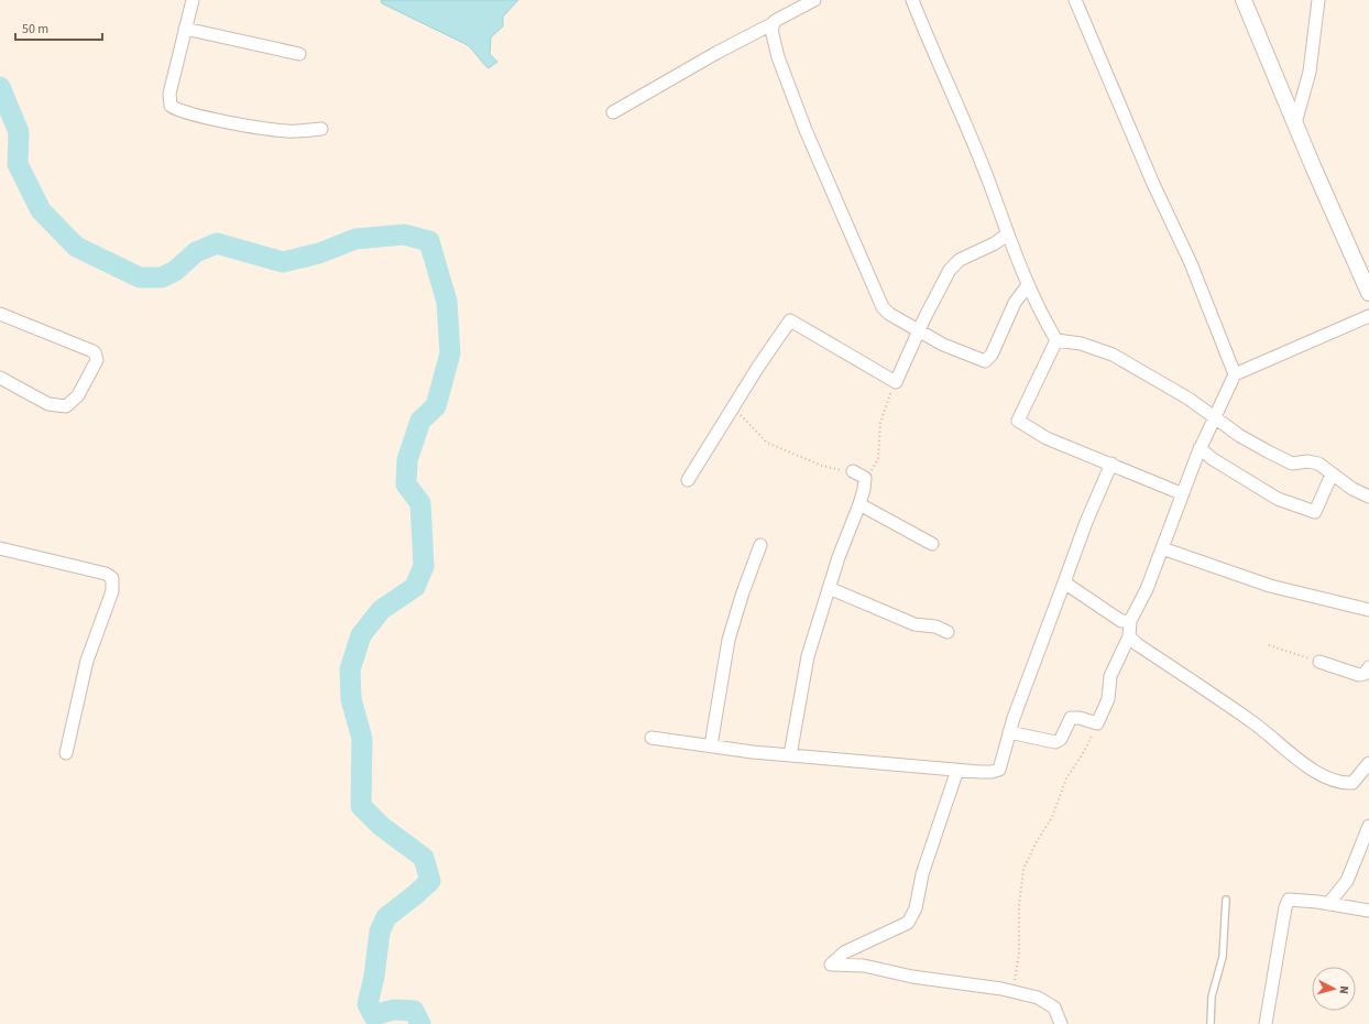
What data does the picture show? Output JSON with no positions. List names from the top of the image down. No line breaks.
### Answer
{"scale_bar":"50 m","north":"right"}
